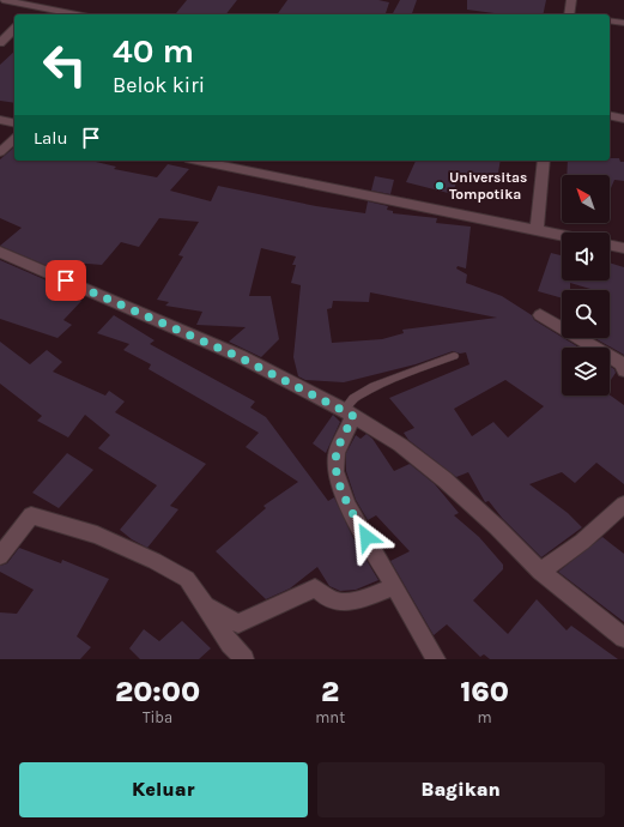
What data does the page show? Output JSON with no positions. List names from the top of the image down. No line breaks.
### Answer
{"places":["Universitas Tompotika"],"north":"top left","page":{"turn":["40 m","Belok kiri"],"then":"Lalu","eta":["20:00","Tiba","2","mnt","160","m"],"buttons":["Keluar","Bagikan"]}}
